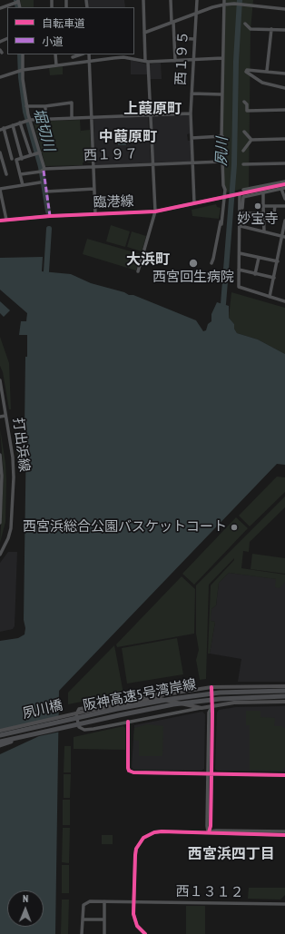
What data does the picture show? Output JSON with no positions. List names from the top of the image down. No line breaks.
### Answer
{"streets":{"highway":["阪神高速5号湾岸線"],"main road":["夙川橋"],"street":["西１９５","西１９７","臨港線","打出浜線","西１３１２"]},"crossings":[["西１９５","西１９７"],["西１９５","臨港線"]],"districts":["上葭原町","中葭原町","大浜町","西宮浜四丁目"],"water":["堀切川","夙川"],"places":["妙宝寺","西宮回生病院","西宮浜総合公園バスケットコート"],"legend":["自転車道","小道"],"north":"top"}
